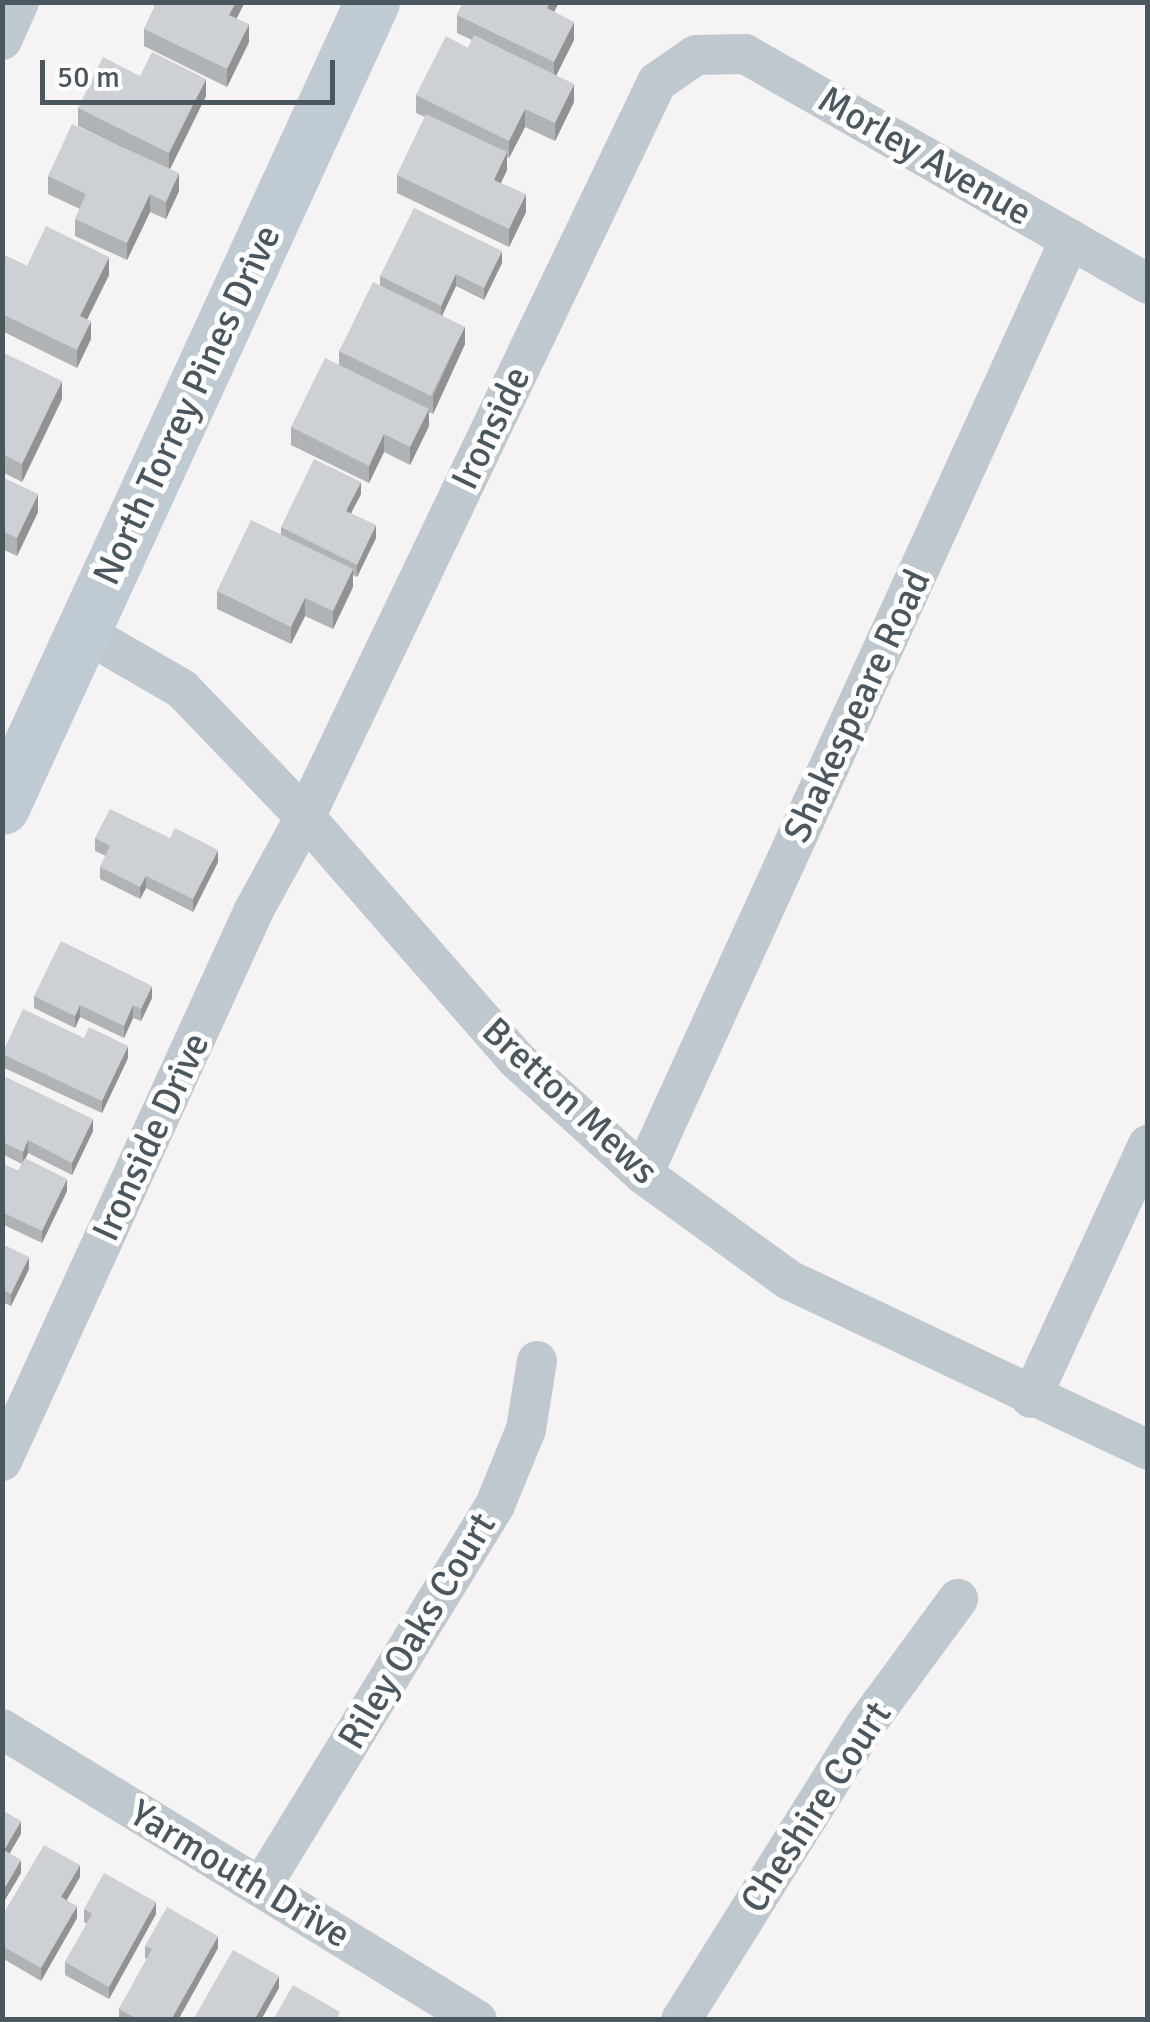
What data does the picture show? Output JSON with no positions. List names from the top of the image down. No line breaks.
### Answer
{"streets":{"main road":["North Torrey Pines Drive"],"street":["Morley Avenue","Ironside","Shakespeare Road","Bretton Mews","Ironside Drive","Riley Oaks Court","Cheshire Court","Yarmouth Drive"]},"crossings":[["Morley Avenue","Ironside"],["Morley Avenue","Shakespeare Road"],["North Torrey Pines Drive","Bretton Mews"],["Ironside","Bretton Mews"],["Ironside","Ironside Drive"],["Shakespeare Road","Bretton Mews"],["Bretton Mews","Ironside Drive"],["Riley Oaks Court","Yarmouth Drive"]],"scale_bar":"50 m"}
